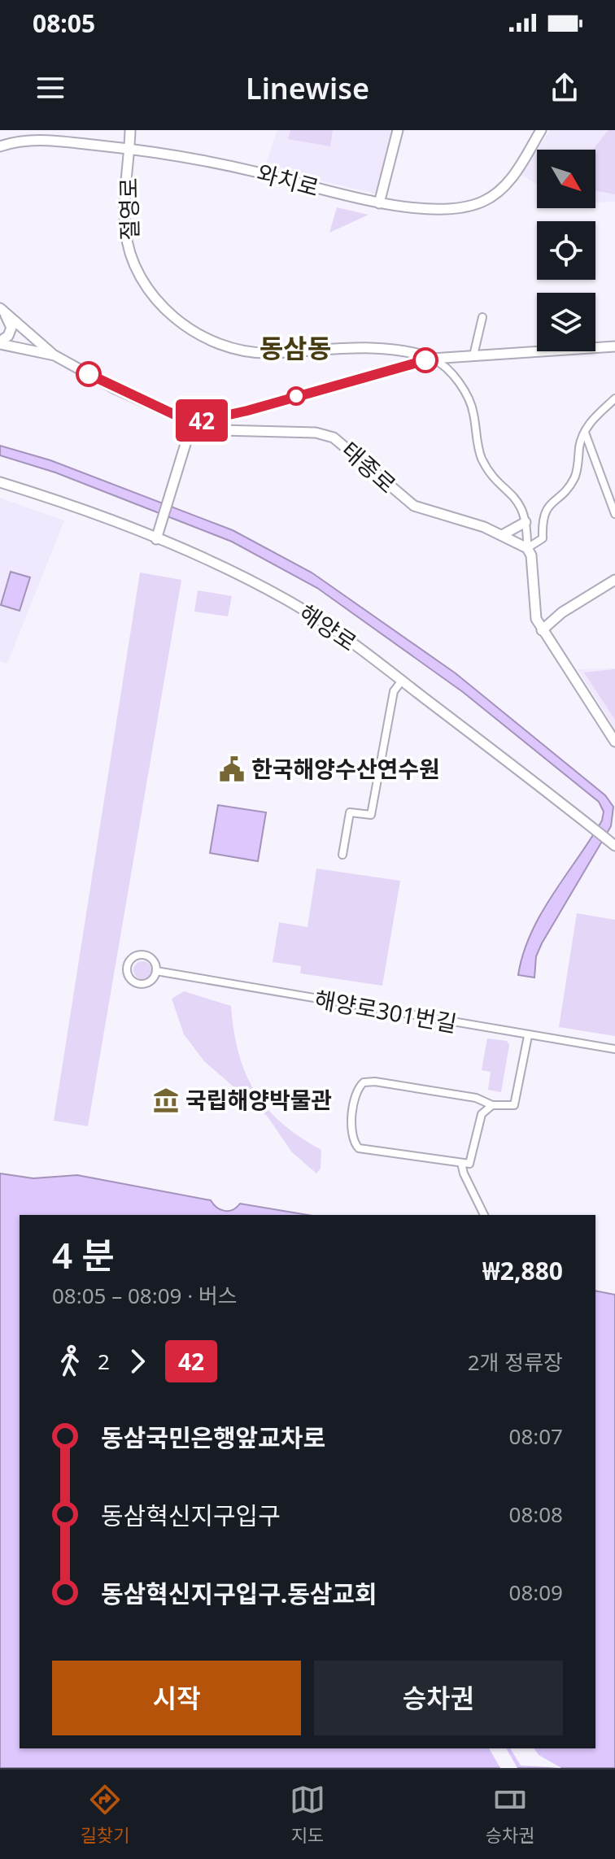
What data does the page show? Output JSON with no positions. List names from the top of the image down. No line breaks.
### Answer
{"streets":{"main road":["와치로","절영로","태종로","해양로"],"street":["해양로301번길"]},"crossings":[["와치로","절영로"]],"districts":["동삼동"],"places":{"public building":["한국해양수산연수원"],"museum":["국립해양박물관"]},"lines":["bus line 42"],"north":"bottom right","page":{"status":"08:05","header":"Linewise","on_map":"42","heading":["4 분","08:05 – 08:09 · 버스","₩2,880"],"legs":["2","42","2개 정류장"],"list":[{"name":"동삼국민은행앞교차로","value":"08:07"},{"name":"동삼혁신지구입구","value":"08:08"},{"name":"동삼혁신지구입구.동삼교회","value":"08:09"}],"buttons":["시작","승차권"],"tabs":["길찾기","지도","승차권"]}}
